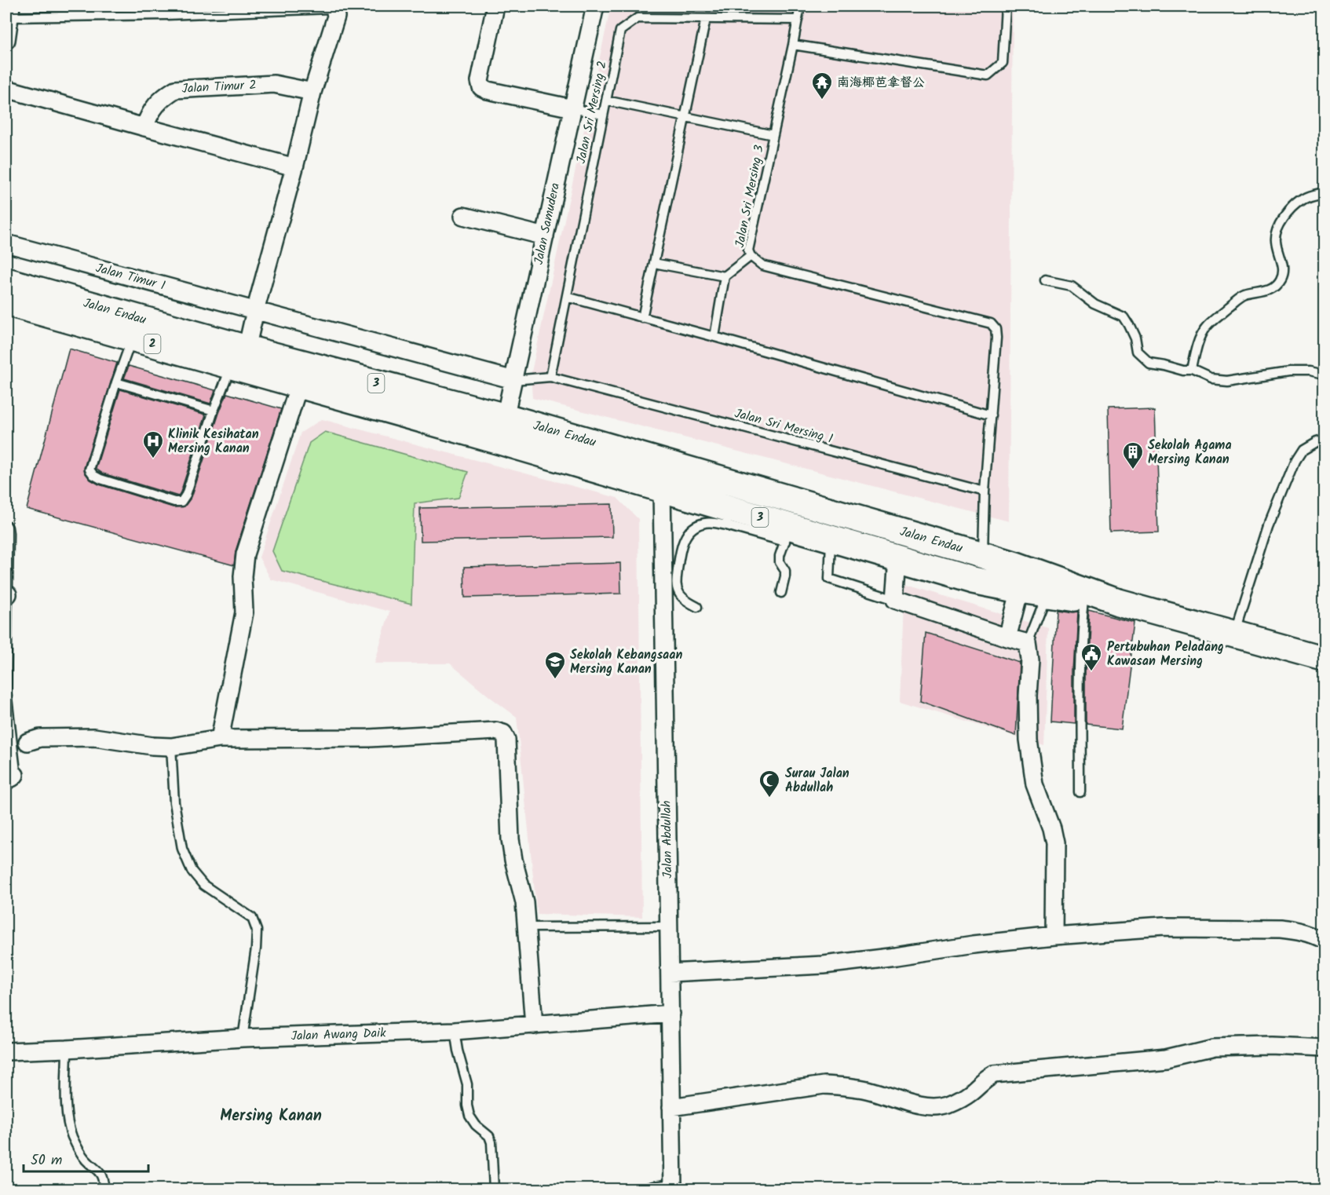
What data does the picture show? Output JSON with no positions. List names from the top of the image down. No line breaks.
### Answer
{"streets":{"highway":["Jalan Endau","2","3"],"street":["Jalan Timur 2","Jalan Samudera","Jalan Timur 1","Jalan Abdullah","Jalan Awang Daik"],"lane":["Jalan Sri Mersing 2","Jalan Sri Mersing 3","Jalan Sri Mersing 1"]},"crossings":[["Jalan Sri Mersing 2","Jalan Sri Mersing 3"],["Jalan Sri Mersing 2","Jalan Sri Mersing 1"],["Jalan Samudera","Jalan Timur 1"],["Jalan Samudera","Jalan Endau"],["Jalan Samudera","Jalan Sri Mersing 1"],["Jalan Timur 1","Jalan Sri Mersing 1"],["Jalan Endau","Jalan Abdullah"],["Jalan Abdullah","Jalan Awang Daik"]],"districts":["Mersing Kanan"],"places":{"temple":["南海椰芭拿督公"],"hospital":["Klinik Kesihatan Mersing Kanan"],"building":["Sekolah Agama Mersing Kanan"],"public building":["Pertubuhan Peladang Kawasan Mersing"],"school or university":["Sekolah Kebangsaan Mersing Kanan"],"mosque":["Surau Jalan Abdullah"]},"scale_bar":"50 m"}
